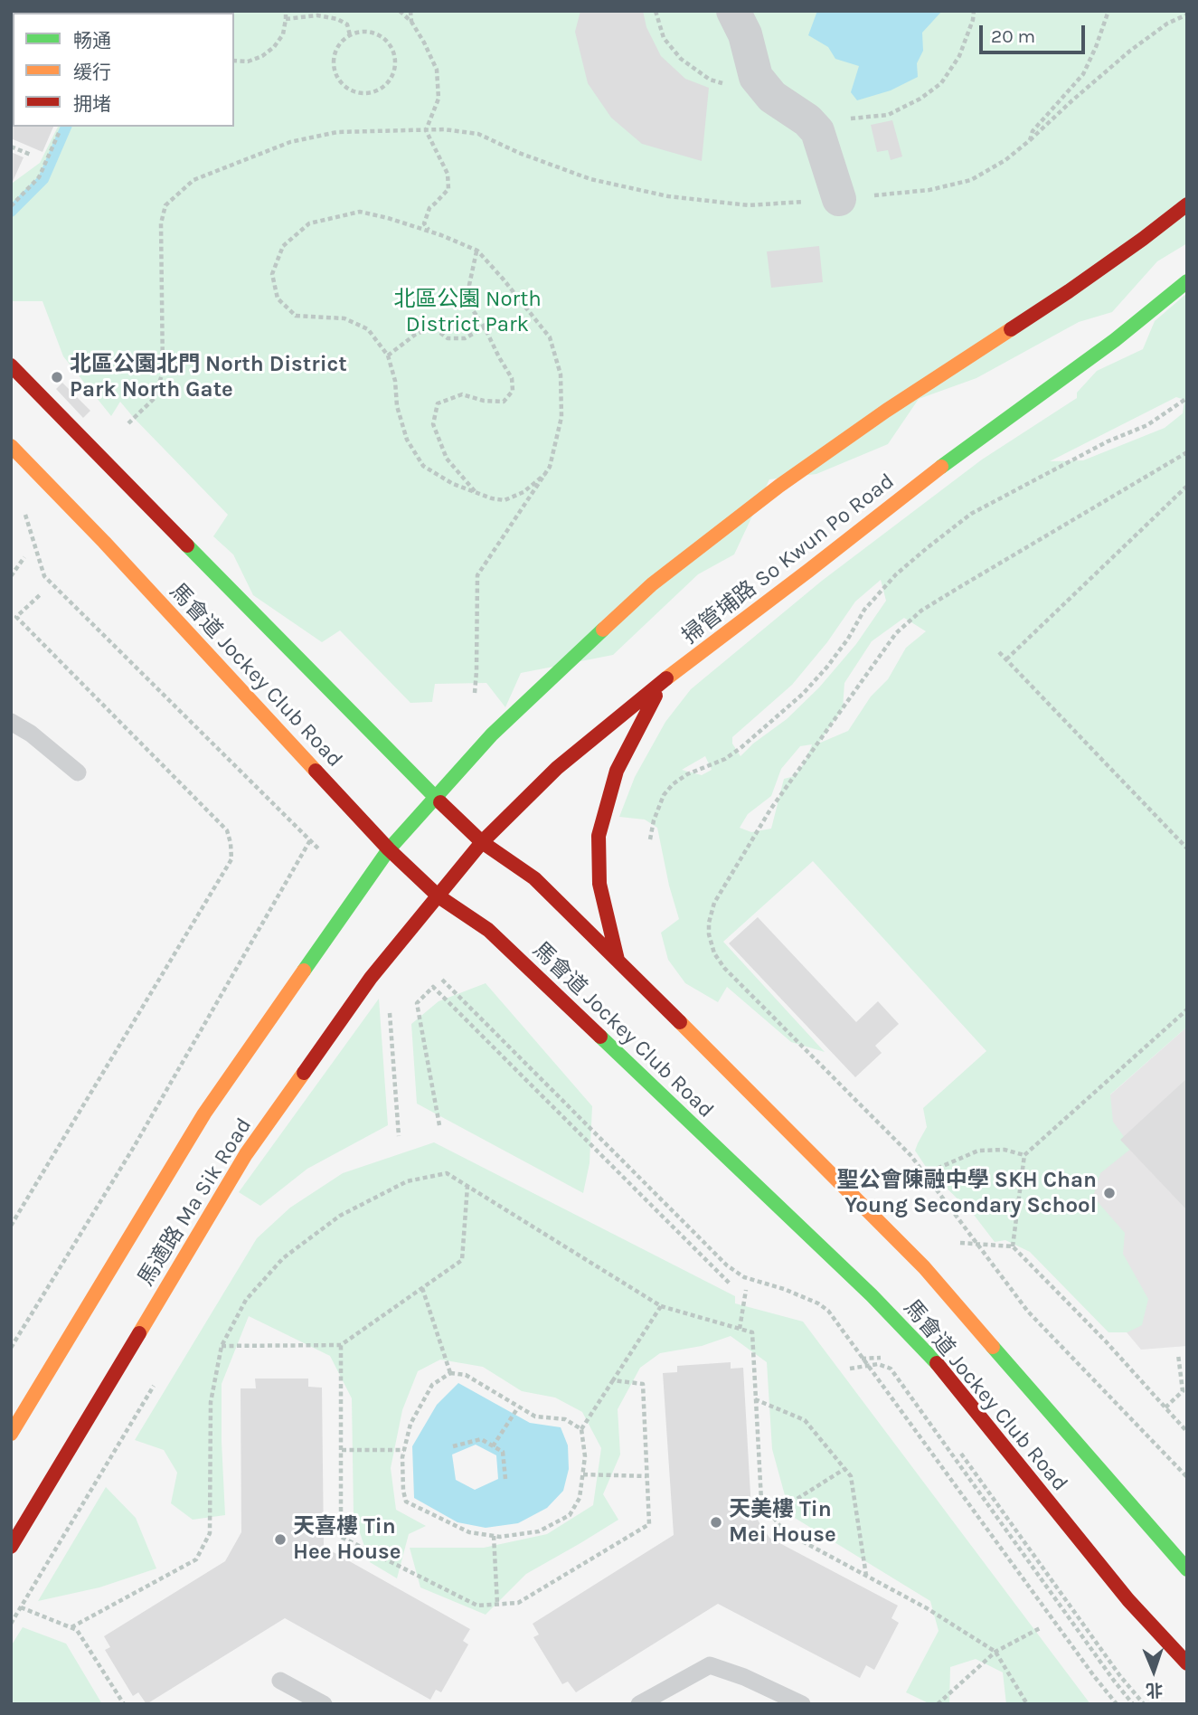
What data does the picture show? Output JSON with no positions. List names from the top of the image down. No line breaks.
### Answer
{"streets":{"main road":["掃管埔路 So Kwun Po Road","馬會道 Jockey Club Road","馬適路 Ma Sik Road"]},"crossings":[["掃管埔路 So Kwun Po Road","馬會道 Jockey Club Road"],["掃管埔路 So Kwun Po Road","馬適路 Ma Sik Road"],["馬會道 Jockey Club Road","馬適路 Ma Sik Road"]],"parks":["北區公園 North District Park"],"places":["北區公園北門 North District Park North Gate","聖公會陳融中學 SKH Chan Young Secondary School","天美樓 Tin Mei House","天喜樓 Tin Hee House"],"legend":["畅通","缓行","拥堵"],"scale_bar":"20 m","north":"bottom"}
